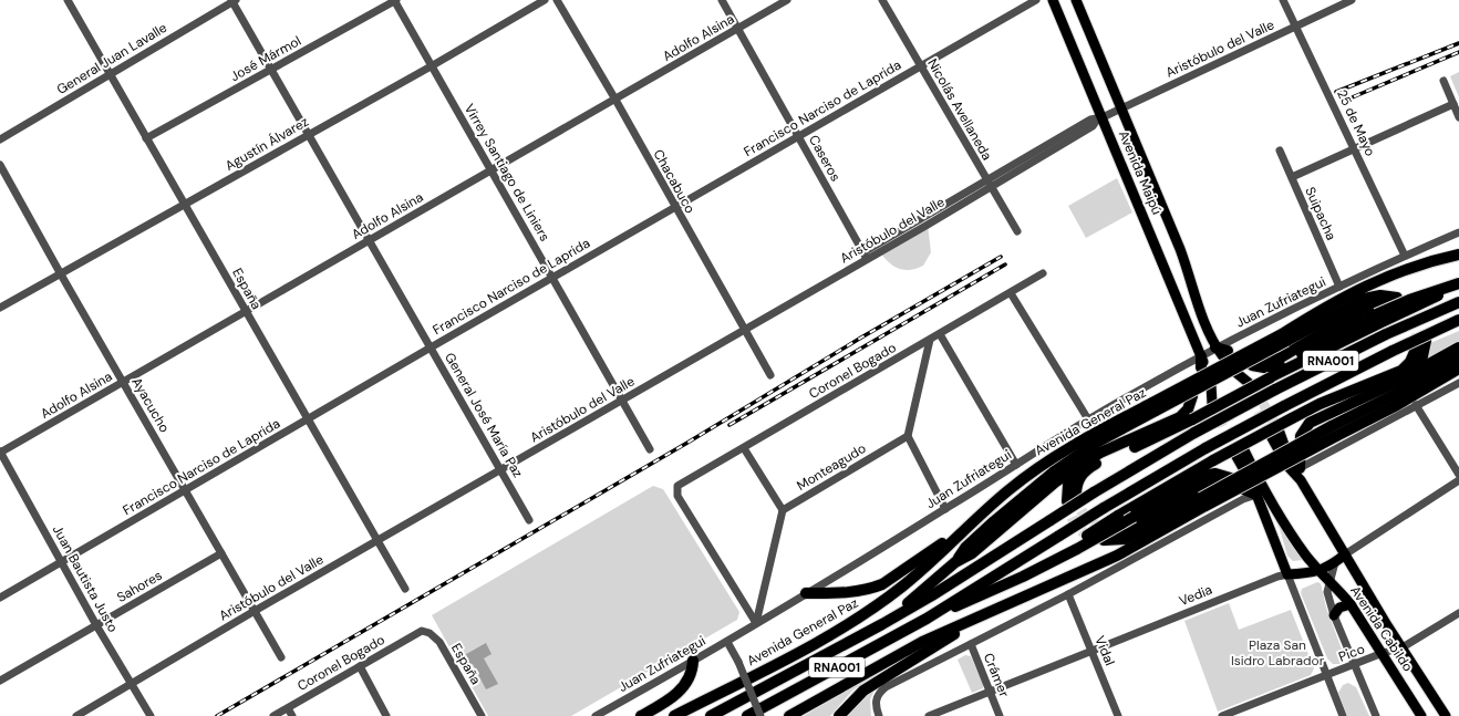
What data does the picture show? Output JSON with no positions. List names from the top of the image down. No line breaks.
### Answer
{"streets":{"highway":["RNA001","Avenida General Paz"],"main road":["Avenida Maipú","Vedia","Avenida Cabildo"],"street":["Adolfo Alsina","Aristóbulo del Valle","General Juan Lavalle","José Mármol","Francisco Narciso de Laprida","Nicolás Avellaneda","25 de Mayo","Agustín Álvarez","Caseros","Virrey Santiago de Liniers","Chacabuco","Suipacha","España","Juan Zufriategui","Coronel Bogado","Ayacucho","General José María Paz","Monteagudo","Juan Bautista Justo","Sahores","Vidal","Pico","Crámer"]},"crossings":[["Adolfo Alsina","Caseros"],["Adolfo Alsina","Virrey Santiago de Liniers"],["Adolfo Alsina","Chacabuco"],["Adolfo Alsina","España"],["Adolfo Alsina","Ayacucho"],["Adolfo Alsina","General José María Paz"],["Adolfo Alsina","Juan Bautista Justo"],["Aristóbulo del Valle","Nicolás Avellaneda"],["Aristóbulo del Valle","25 de Mayo"],["Aristóbulo del Valle","Caseros"],["Aristóbulo del Valle","Virrey Santiago de Liniers"],["Aristóbulo del Valle","Avenida Maipú"],["Aristóbulo del Valle","Chacabuco"],["Aristóbulo del Valle","España"],["Aristóbulo del Valle","Ayacucho"],["Aristóbulo del Valle","General José María Paz"],["Aristóbulo del Valle","Juan Bautista Justo"],["General Juan Lavalle","España"],["General Juan Lavalle","General José María Paz"],["José Mármol","Virrey Santiago de Liniers"],["José Mármol","España"],["José Mármol","General José María Paz"],["Francisco Narciso de Laprida","Nicolás Avellaneda"],["Francisco Narciso de Laprida","Caseros"],["Francisco Narciso de Laprida","Virrey Santiago de Liniers"],["Francisco Narciso de Laprida","Chacabuco"],["Francisco Narciso de Laprida","España"],["Francisco Narciso de Laprida","Ayacucho"],["Francisco Narciso de Laprida","General José María Paz"],["Francisco Narciso de Laprida","Juan Bautista Justo"],["25 de Mayo","Juan Zufriategui"],["Agustín Álvarez","Virrey Santiago de Liniers"],["Agustín Álvarez","España"],["Agustín Álvarez","Ayacucho"],["Agustín Álvarez","General José María Paz"],["Avenida Maipú","Juan Zufriategui"],["Suipacha","Juan Zufriategui"],["España","Coronel Bogado"],["Juan Zufriategui","Coronel Bogado"],["Ayacucho","Sahores"],["Juan Bautista Justo","Sahores"],["Vedia","Avenida Cabildo"],["Vedia","Vidal"],["Vedia","Crámer"],["Avenida Cabildo","Pico"]],"parks":["Plaza San Isidro Labrador"]}
